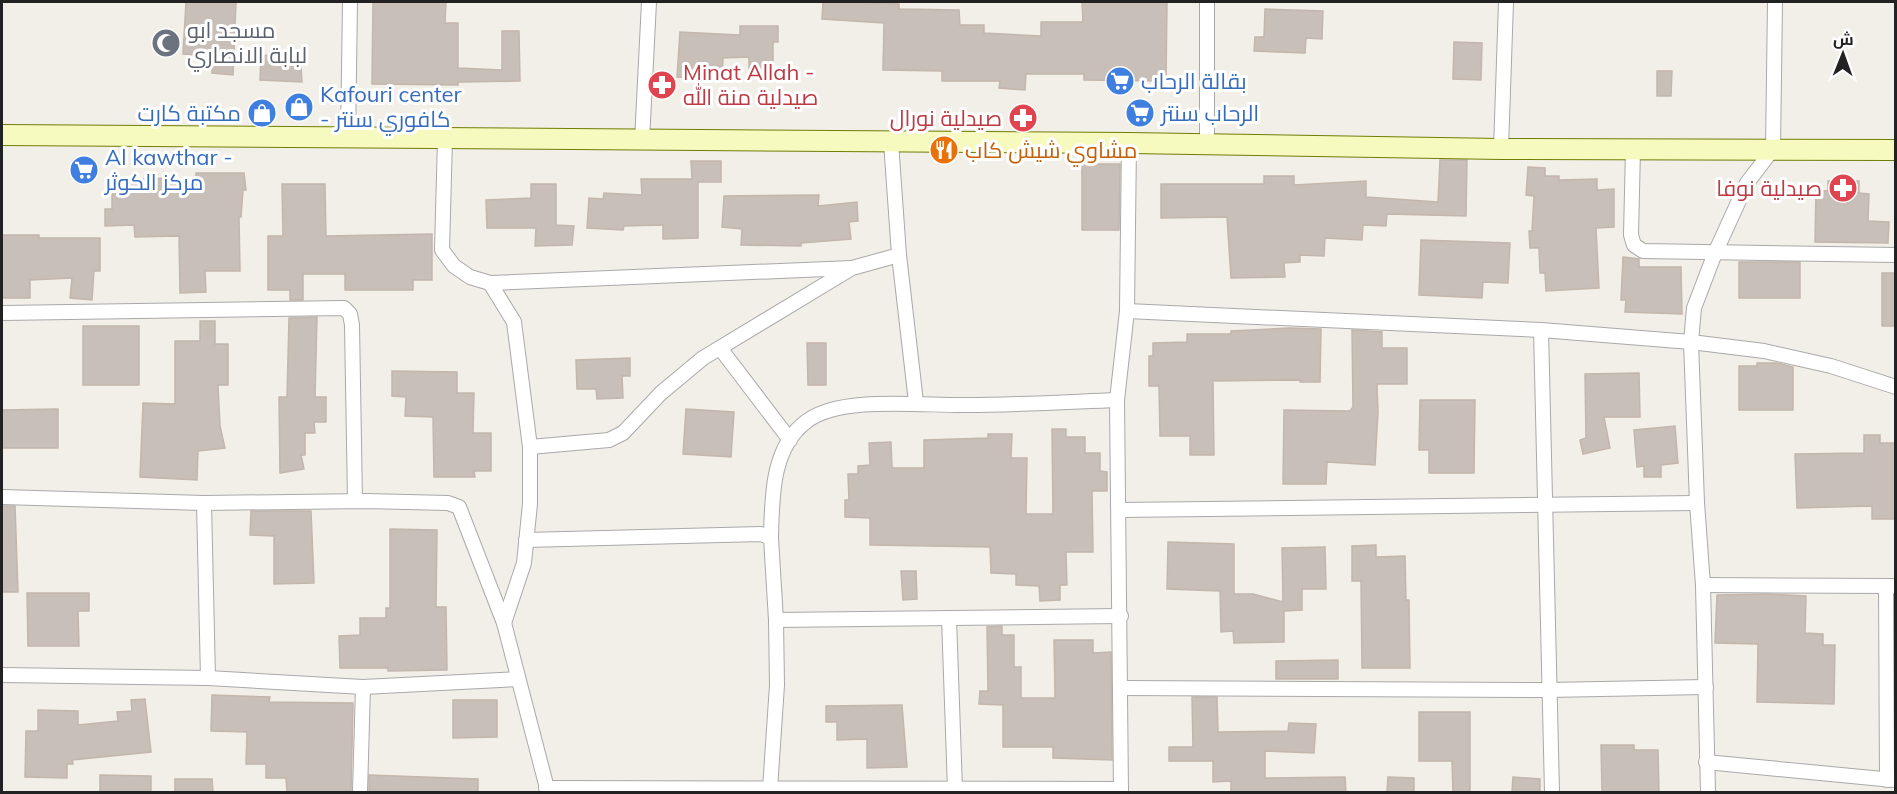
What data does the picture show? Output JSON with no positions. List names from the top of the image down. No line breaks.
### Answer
{"places":{"mosque":["مسجد ابو لبابة الانصاري"],"supermarket":["بقالة الرحاب","الرحاب سنتر","Al kawthar - مركز الكوثر"],"pharmacy":["Minat Allah - صيدلية منة الله","صيدلية نورال","صيدلية نوفا"],"shop":["Kafouri center - كافوري سنتر","مكتبة كارت"],"restaurant":["مشاوي شيش كاب"]},"north":"top"}
